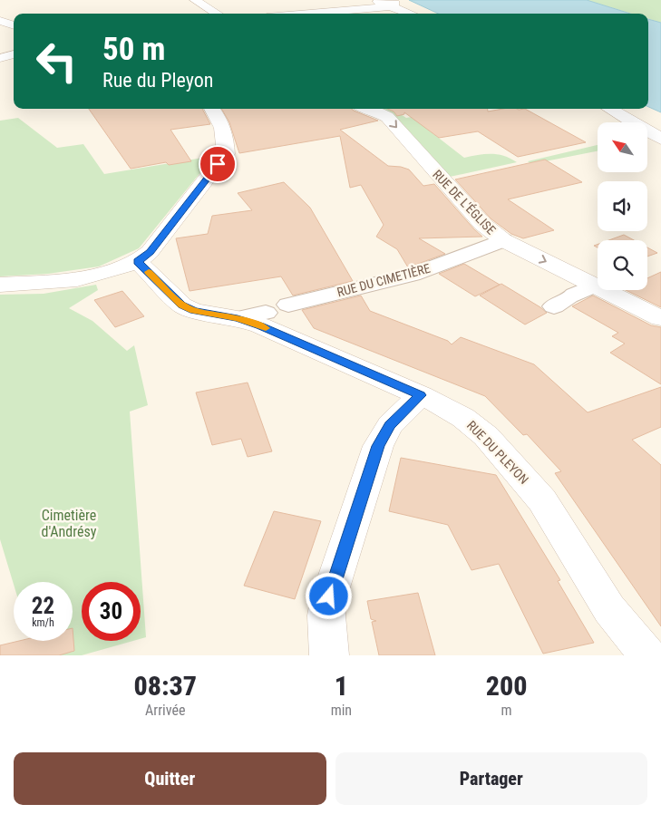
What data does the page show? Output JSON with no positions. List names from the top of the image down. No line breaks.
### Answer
{"streets":{"street":["RUE DE L'ÉGLISE","RUE DU CIMETIÈRE","RUE DU PLEYON"]},"crossings":[["RUE DE L'ÉGLISE","RUE DU CIMETIÈRE"]],"one_way":["RUE DE L'ÉGLISE"],"parks":["Cimetière d'Andrésy"],"north":"top left","page":{"turn":["50 m","Rue du Pleyon"],"speed":"22 km/h","limit":"30","eta":["08:37","Arrivée","1","min","200","m"],"buttons":["Quitter","Partager"]}}
